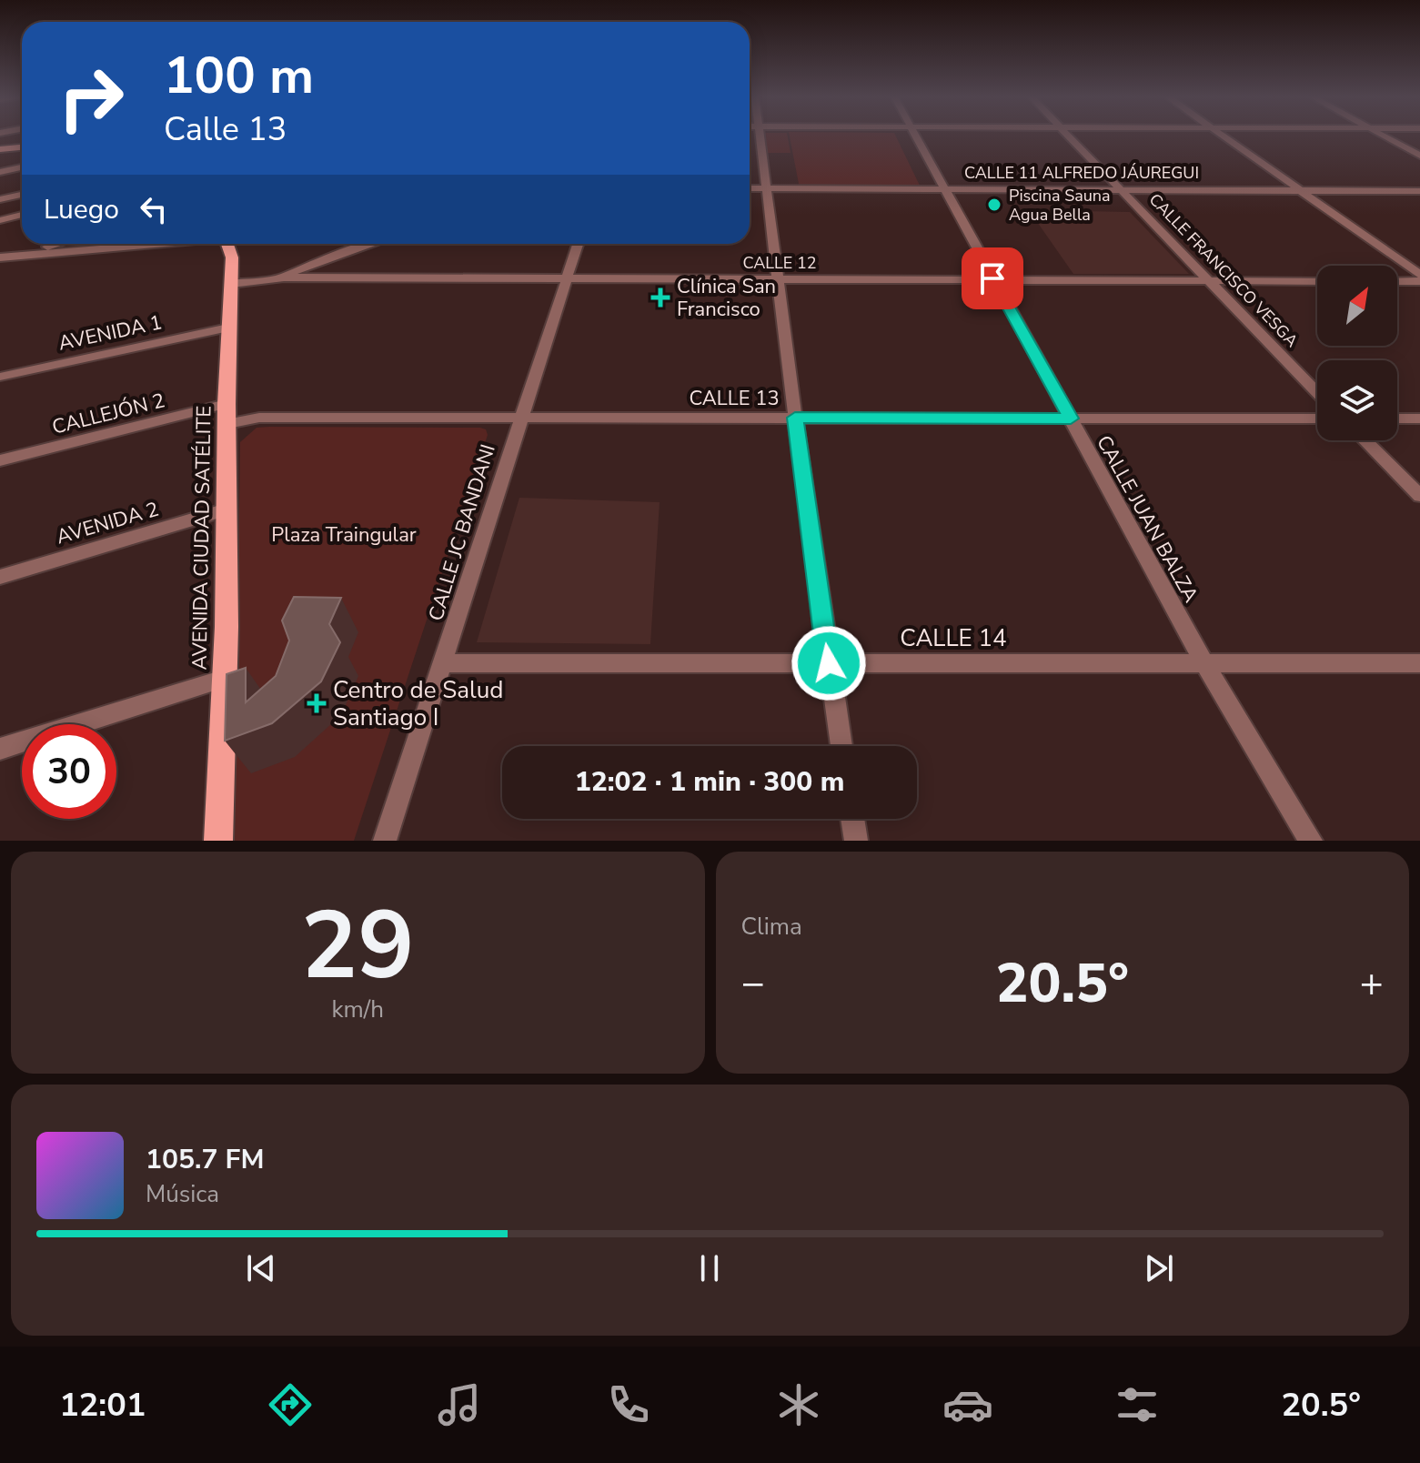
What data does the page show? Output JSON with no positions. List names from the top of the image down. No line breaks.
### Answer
{"streets":{"main road":["AVENIDA CIUDAD SATÉLITE"],"street":["CALLE 11 ALFREDO JÁUREGUI","CALLE 12","CALLE FRANCISCO VESGA","AVENIDA 1","CALLE 13","CALLEJÓN 2","CALLE JUAN BALZA","AVENIDA 2","CALLE JC BANDANI","CALLE 14"]},"crossings":[["CALLE 11 ALFREDO JÁUREGUI","CALLE FRANCISCO VESGA"],["CALLE 11 ALFREDO JÁUREGUI","CALLE JUAN BALZA"],["CALLE 12","CALLE FRANCISCO VESGA"],["CALLE 12","CALLE JUAN BALZA"],["CALLE 12","CALLE JC BANDANI"],["CALLE 12","AVENIDA CIUDAD SATÉLITE"],["AVENIDA 1","AVENIDA CIUDAD SATÉLITE"],["CALLE 13","CALLEJÓN 2"],["CALLE 13","CALLE JUAN BALZA"],["CALLE 13","CALLE JC BANDANI"],["CALLE 13","AVENIDA CIUDAD SATÉLITE"],["CALLEJÓN 2","AVENIDA CIUDAD SATÉLITE"],["CALLE JUAN BALZA","CALLE 14"],["AVENIDA 2","AVENIDA CIUDAD SATÉLITE"],["CALLE JC BANDANI","CALLE 14"]],"parks":["Plaza Traingular"],"places":{"other":["Piscina Sauna Agua Bella"],"health":["Clínica San Francisco","Centro de Salud Santiago I"]},"north":"top right","page":{"turn":["100 m","Calle 13"],"then":"Luego","limit":"30","trip":"12:02 · 1 min · 300 m","tile":[["29","km/h"],"Clima"],"heat":["−","20.5°","+"],"song":["105.7 FM","Música"],"tabs":["12:01","20.5°"]}}
